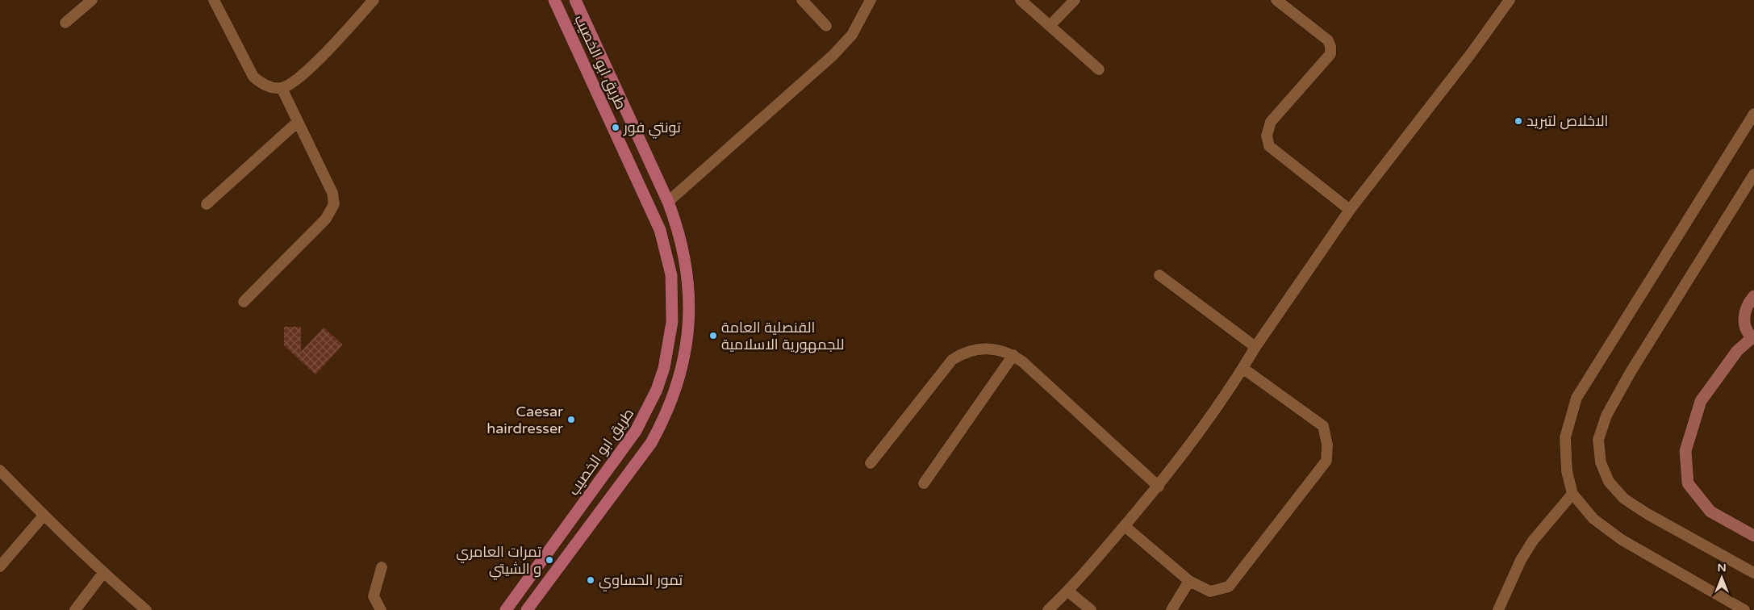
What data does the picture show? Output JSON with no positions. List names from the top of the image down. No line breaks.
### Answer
{"streets":{"main road":["طريق ابو الخصيب"]},"places":["الاخلاص لتبريد","تونتي فور","القنصلية العامة للجمهورية الاسلامية","Caesar hairdresser","تمرات العامري و الشيتي","تمور الحساوي"],"north":"top"}
